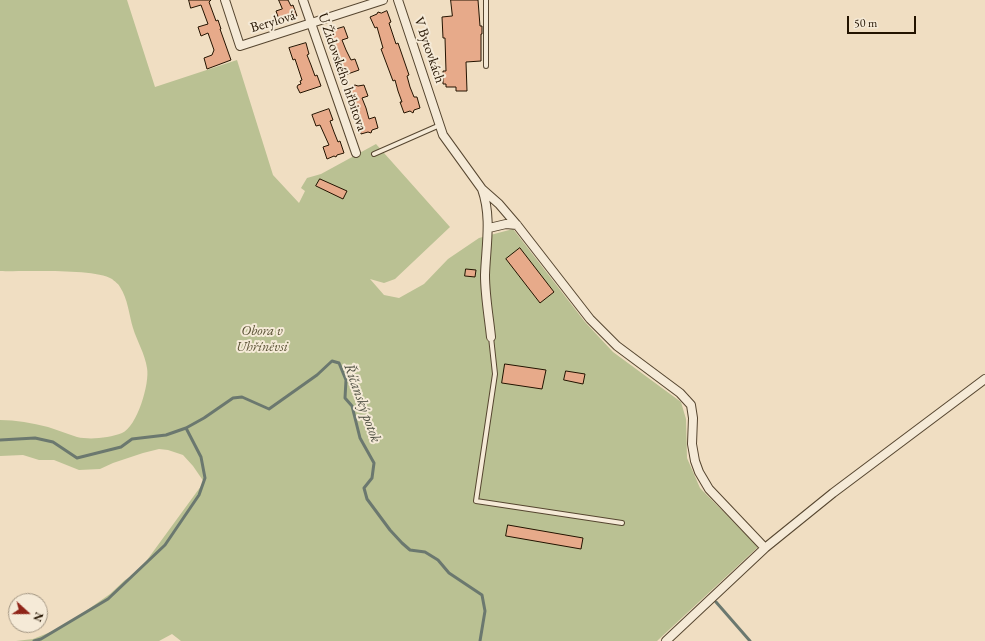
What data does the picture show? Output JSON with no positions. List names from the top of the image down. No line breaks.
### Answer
{"streets":{"street":["Berylová","V Bytovkách","U Židovského hřbitova"]},"crossings":[["Berylová","U Židovského hřbitova"]],"water":["Říčanský potok"],"parks":["Obora v Uhříněvsi"],"scale_bar":"50 m","north":"right"}
